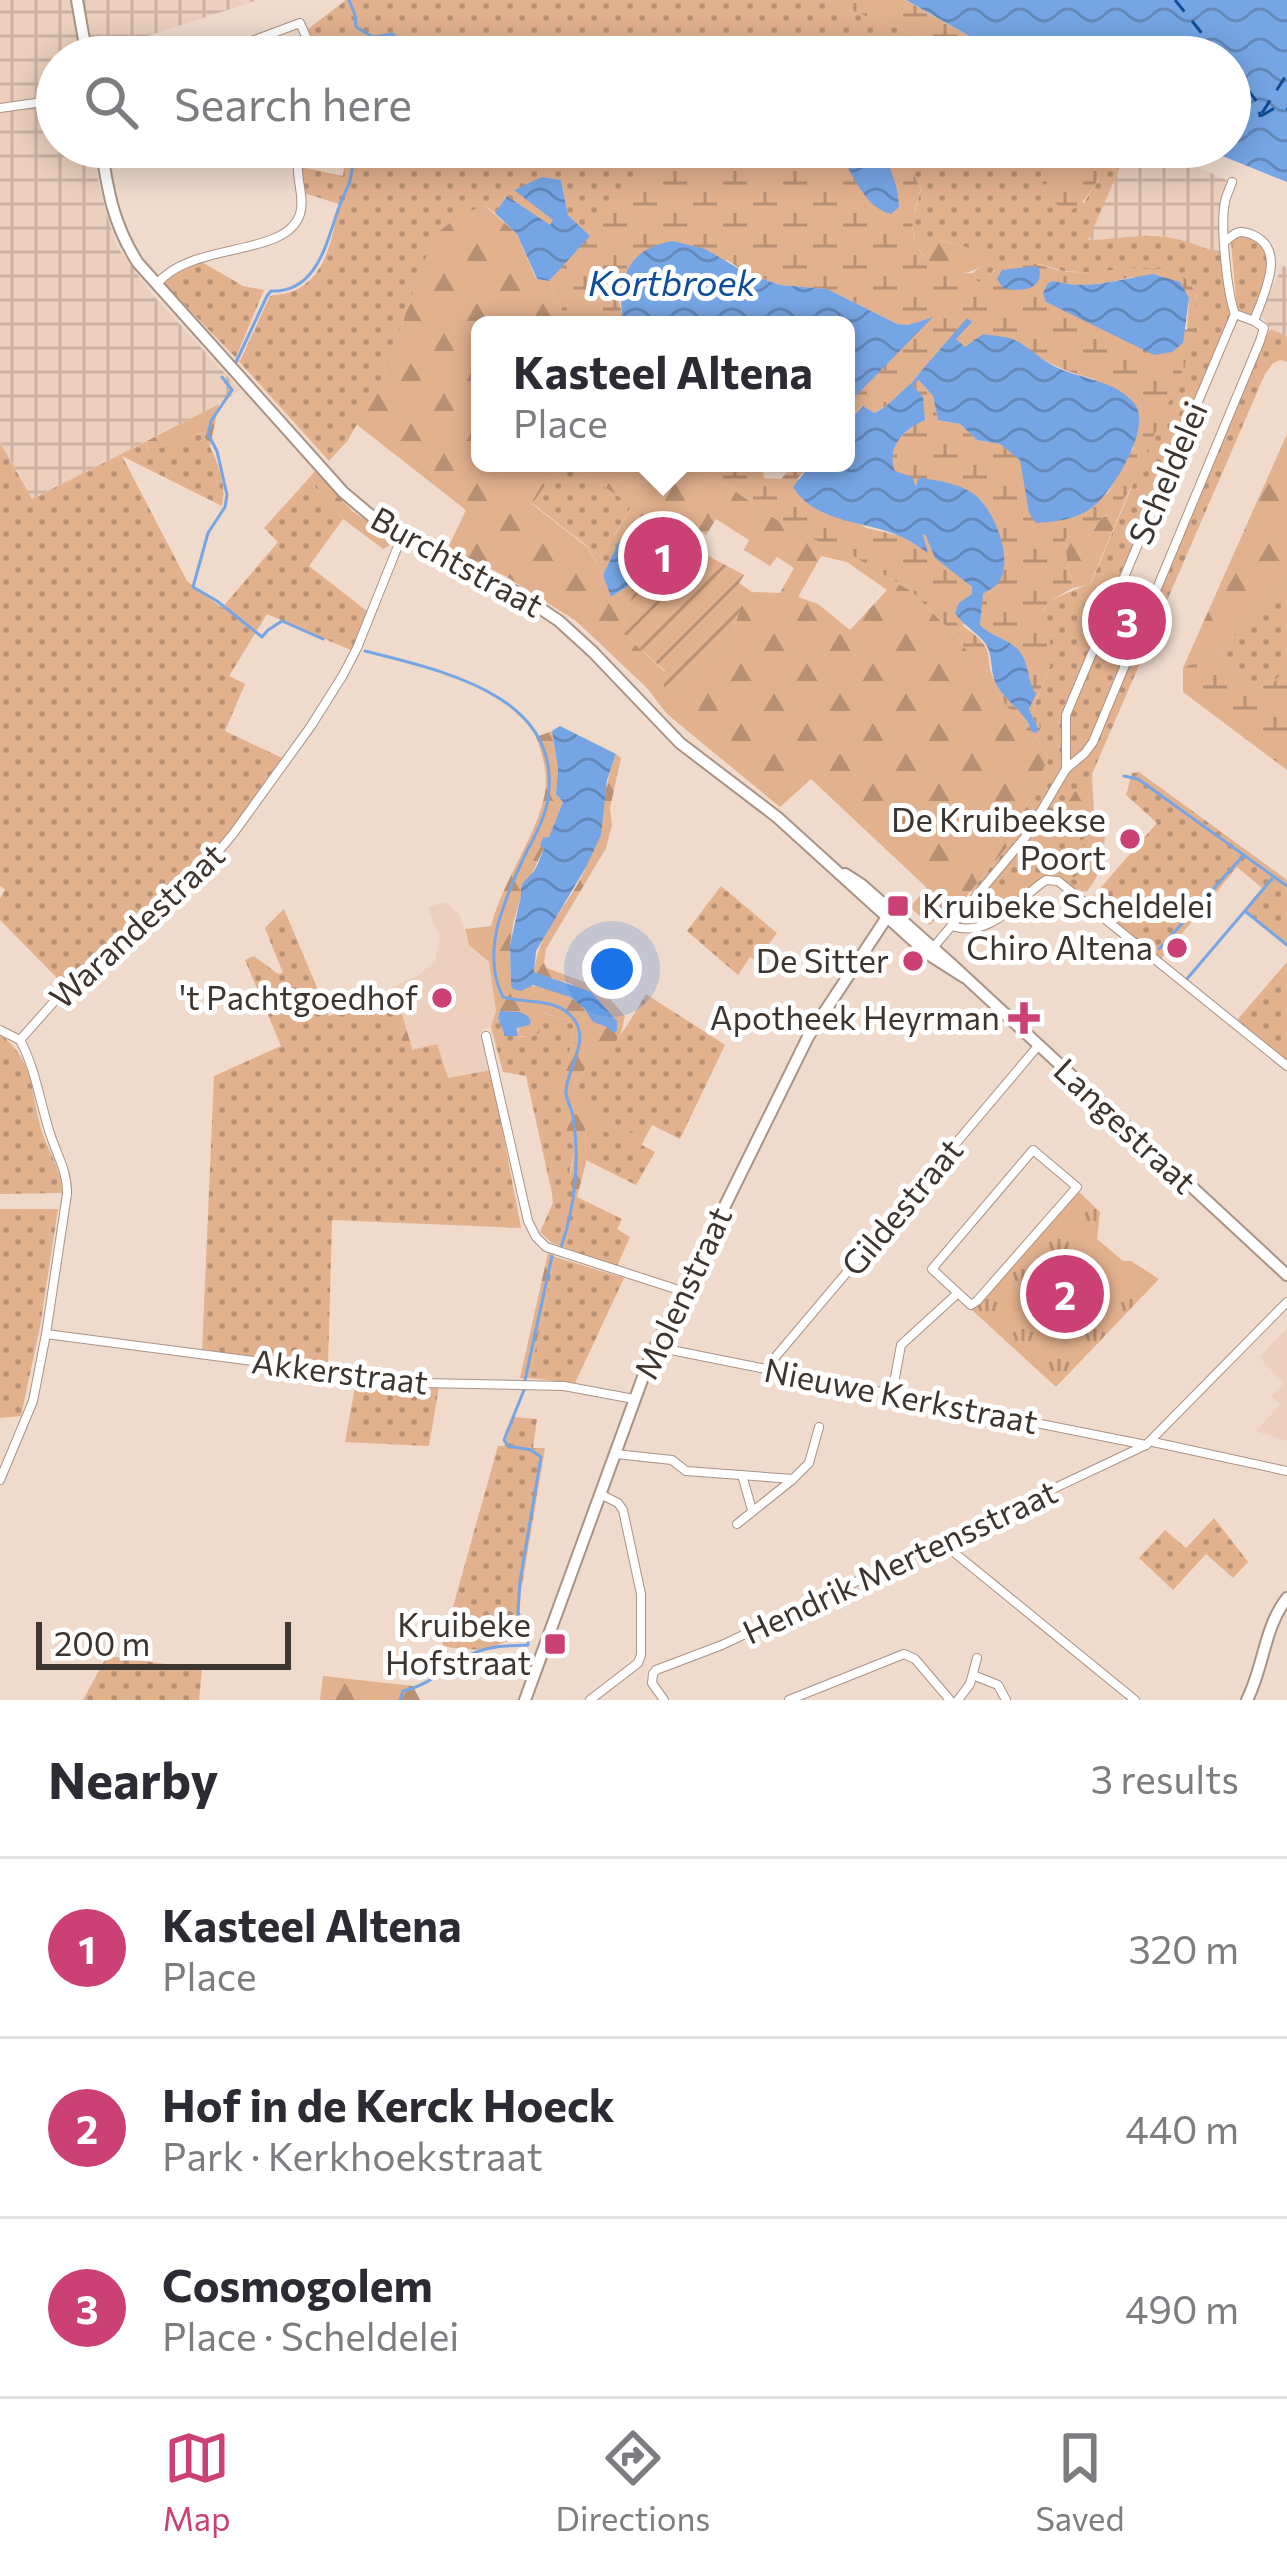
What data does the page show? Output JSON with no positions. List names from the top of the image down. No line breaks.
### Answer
{"streets":{"main road":["Burchtstraat","Langestraat","Molenstraat"],"street":["Scheldelei","Warandestraat","Gildestraat","Akkerstraat","Nieuwe Kerkstraat","Hendrik Mertensstraat"]},"crossings":[["Scheldelei","Langestraat"],["Burchtstraat","Warandestraat"],["Burchtstraat","Langestraat"],["Burchtstraat","Molenstraat"],["Langestraat","Gildestraat"],["Langestraat","Molenstraat"],["Gildestraat","Nieuwe Kerkstraat"],["Molenstraat","Akkerstraat"],["Molenstraat","Nieuwe Kerkstraat"],["Nieuwe Kerkstraat","Hendrik Mertensstraat"]],"water":["Kortbroek"],"places":{"other":["De Kruibeekse Poort","Chiro Altena","De Sitter","'t Pachtgoedhof"],"transit":["Kruibeke Scheldelei","Kruibeke Hofstraat"],"health":["Apotheek Heyrman"]},"scale_bar":"200 m","page":{"search":"Search here","popup":["Kasteel Altena","Place"],"pins":["1","3","2"],"scale":"200 m","heading":["Nearby","3 results"],"list":[{"mark":"1","name":"Kasteel Altena","note":"Place","value":"320 m"},{"mark":"2","name":"Hof in de Kerck Hoeck","note":"Park · Kerkhoekstraat","value":"440 m"},{"mark":"3","name":"Cosmogolem","note":"Place · Scheldelei","value":"490 m"}],"nav":["Map","Directions","Saved"]}}
